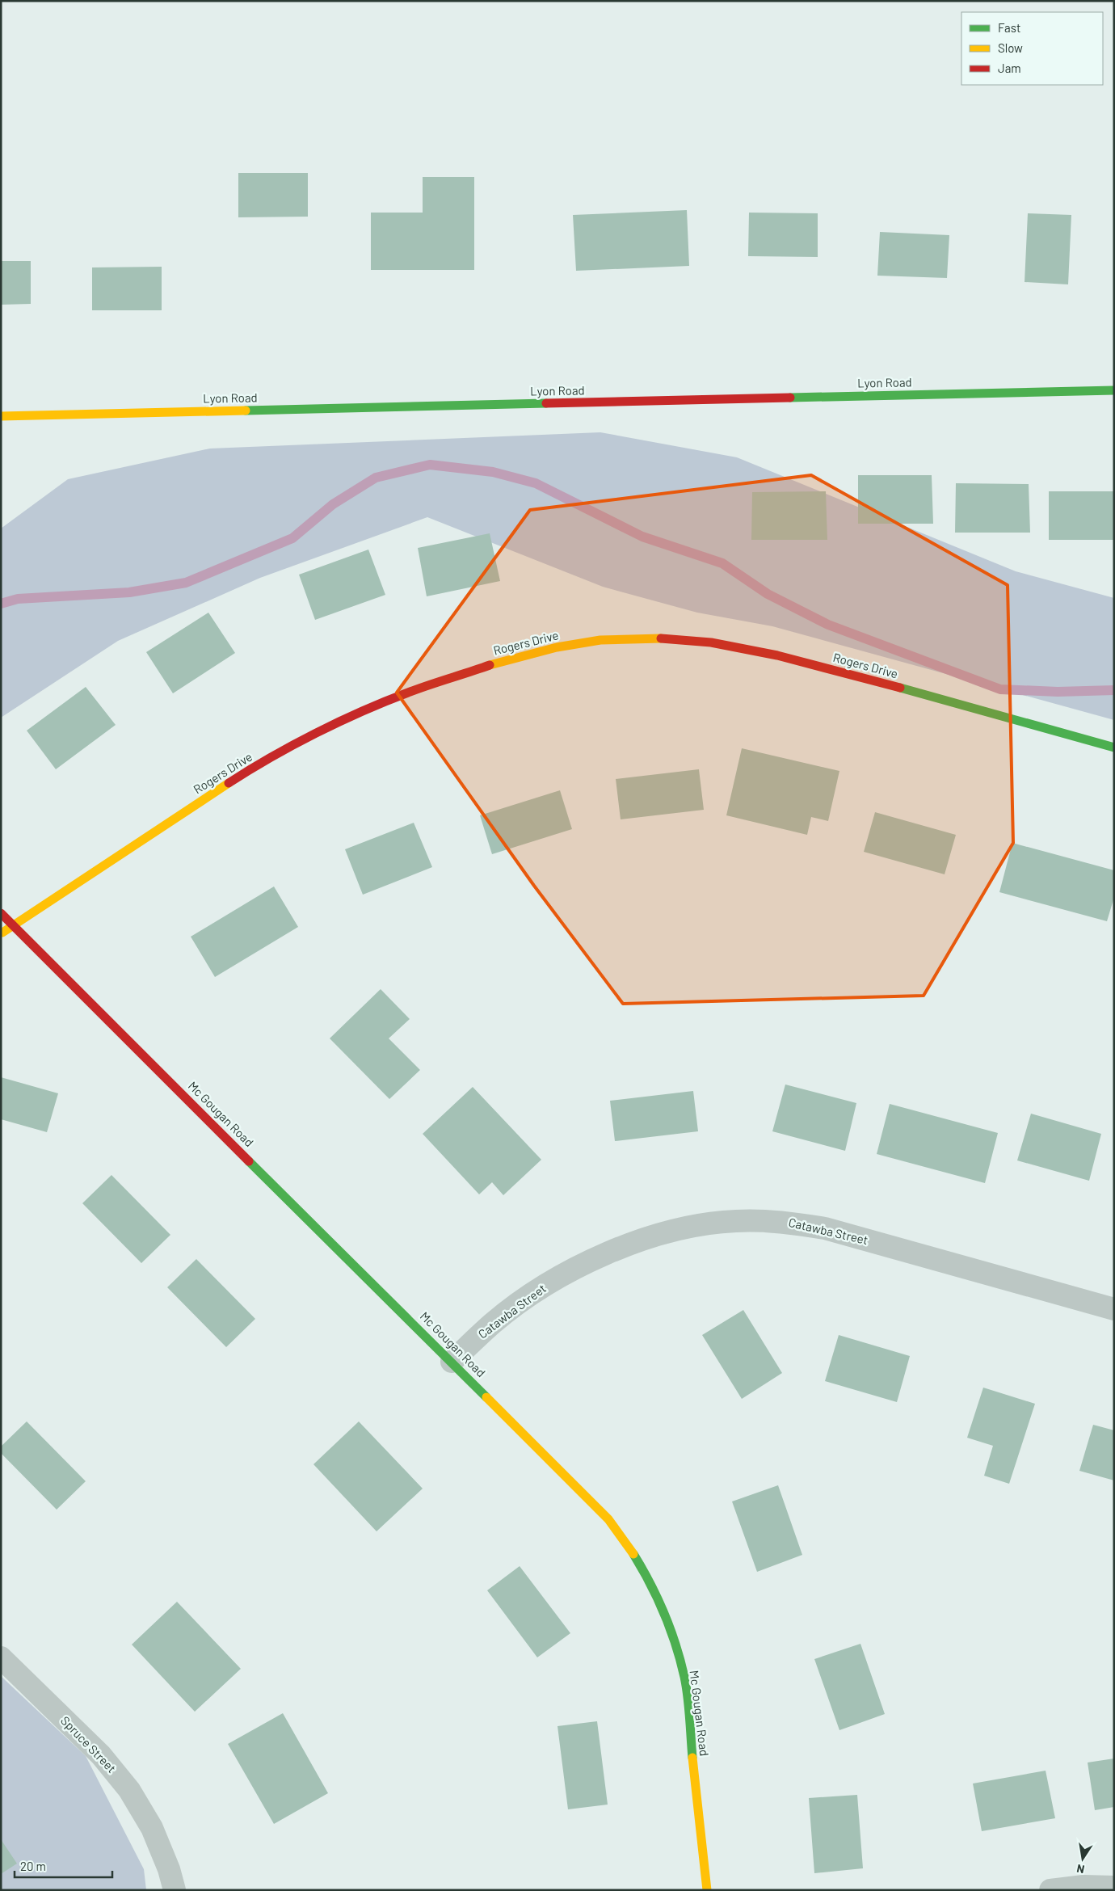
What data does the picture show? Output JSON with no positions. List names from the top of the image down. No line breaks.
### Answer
{"streets":{"street":["Lyon Road","Rogers Drive","Mc Gougan Road","Catawba Street","Spruce Street"]},"crossings":[["Rogers Drive","Mc Gougan Road"],["Mc Gougan Road","Catawba Street"]],"legend":["Fast","Slow","Jam"],"scale_bar":"20 m","north":"bottom"}
